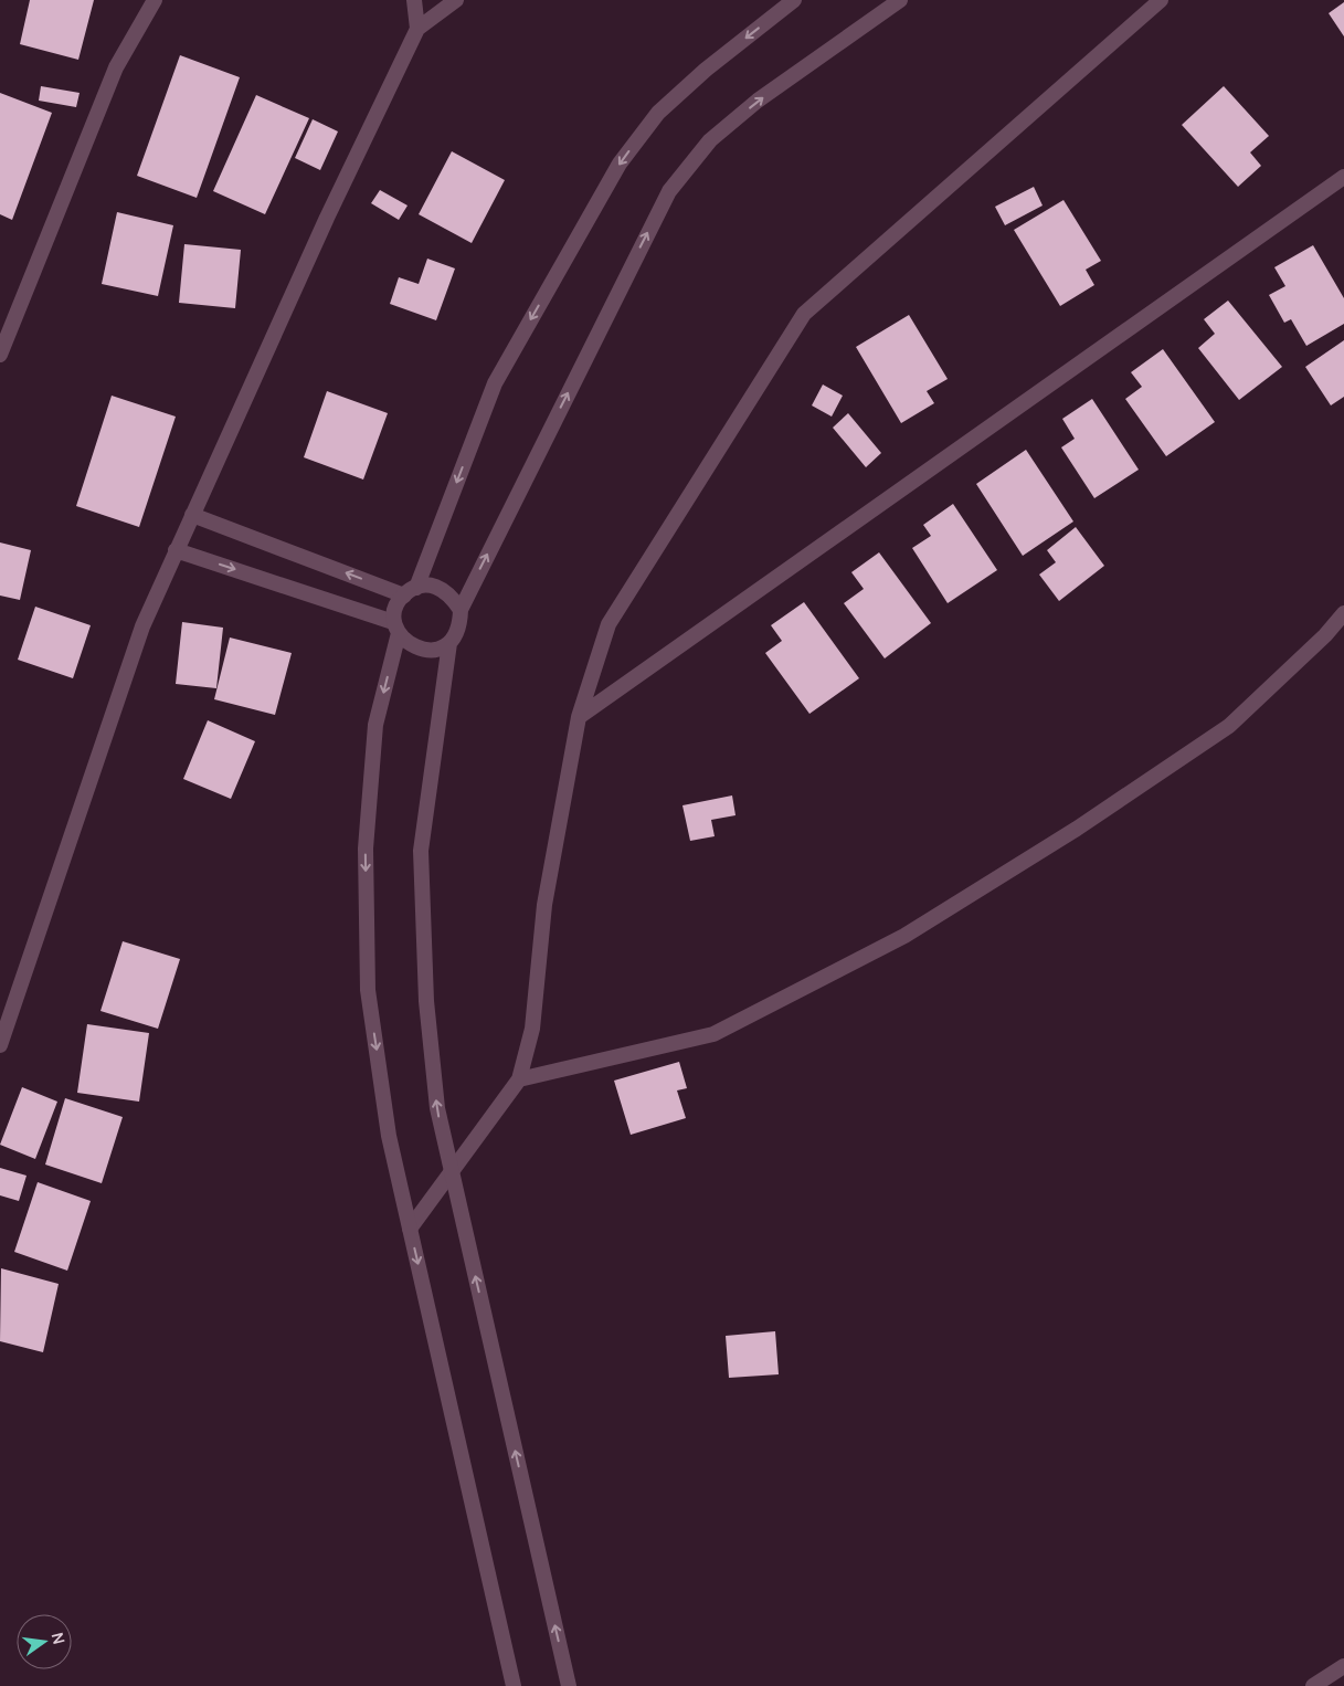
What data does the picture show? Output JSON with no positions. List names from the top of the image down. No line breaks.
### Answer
{"north":"right"}
